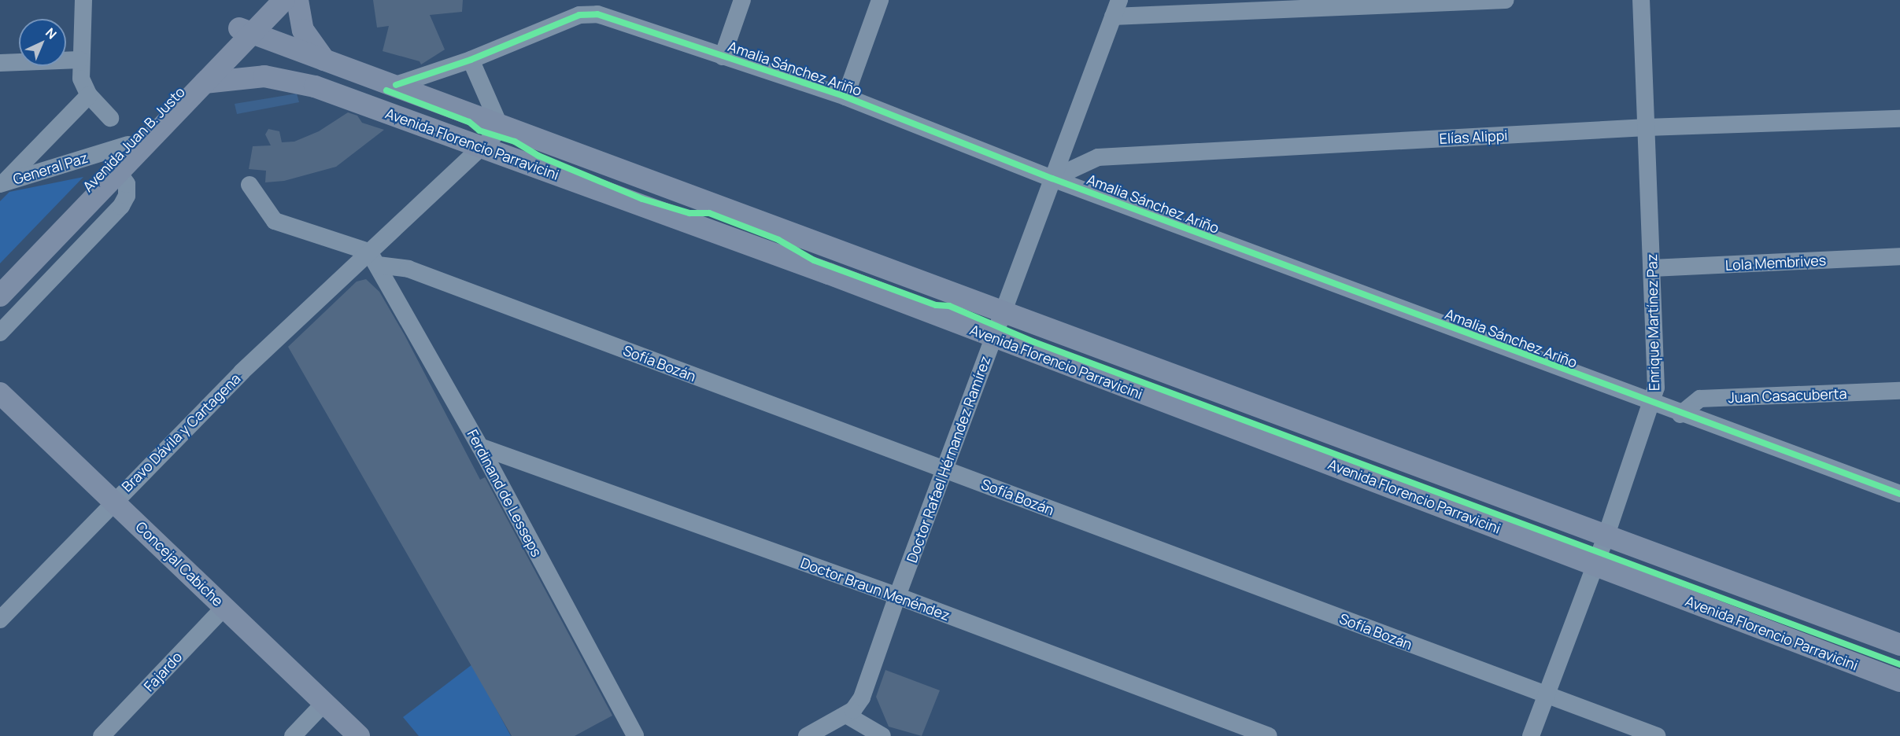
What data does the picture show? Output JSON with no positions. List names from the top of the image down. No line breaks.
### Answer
{"streets":{"main road":["Avenida Juan B. Justo","Avenida Florencio Parravicini","Concejal Cabiche"],"street":["Amalia Sánchez Ariño","Elías Alippi","General Paz","Lola Membrives","Enrique Martínez Paz","Sofía Bozán","Juan Casacuberta","Bravo Dávila y Cartagena","Doctor Rafael Hérnandez Ramírez","Ferdinand de Lesseps","Doctor Braun Menéndez","Fajardo"]},"crossings":[["Amalia Sánchez Ariño","Elías Alippi"],["Amalia Sánchez Ariño","Avenida Florencio Parravicini"],["Amalia Sánchez Ariño","Enrique Martínez Paz"],["Amalia Sánchez Ariño","Juan Casacuberta"],["Amalia Sánchez Ariño","Doctor Rafael Hérnandez Ramírez"],["Elías Alippi","Enrique Martínez Paz"],["Elías Alippi","Doctor Rafael Hérnandez Ramírez"],["Avenida Juan B. Justo","Avenida Florencio Parravicini"],["Avenida Juan B. Justo","General Paz"],["Avenida Florencio Parravicini","Enrique Martínez Paz"],["Avenida Florencio Parravicini","Bravo Dávila y Cartagena"],["Avenida Florencio Parravicini","Doctor Rafael Hérnandez Ramírez"],["Lola Membrives","Enrique Martínez Paz"],["Enrique Martínez Paz","Sofía Bozán"],["Sofía Bozán","Bravo Dávila y Cartagena"],["Sofía Bozán","Doctor Rafael Hérnandez Ramírez"],["Sofía Bozán","Ferdinand de Lesseps"],["Bravo Dávila y Cartagena","Ferdinand de Lesseps"],["Bravo Dávila y Cartagena","Concejal Cabiche"],["Doctor Rafael Hérnandez Ramírez","Doctor Braun Menéndez"],["Ferdinand de Lesseps","Doctor Braun Menéndez"],["Concejal Cabiche","Fajardo"]],"north":"top right"}
